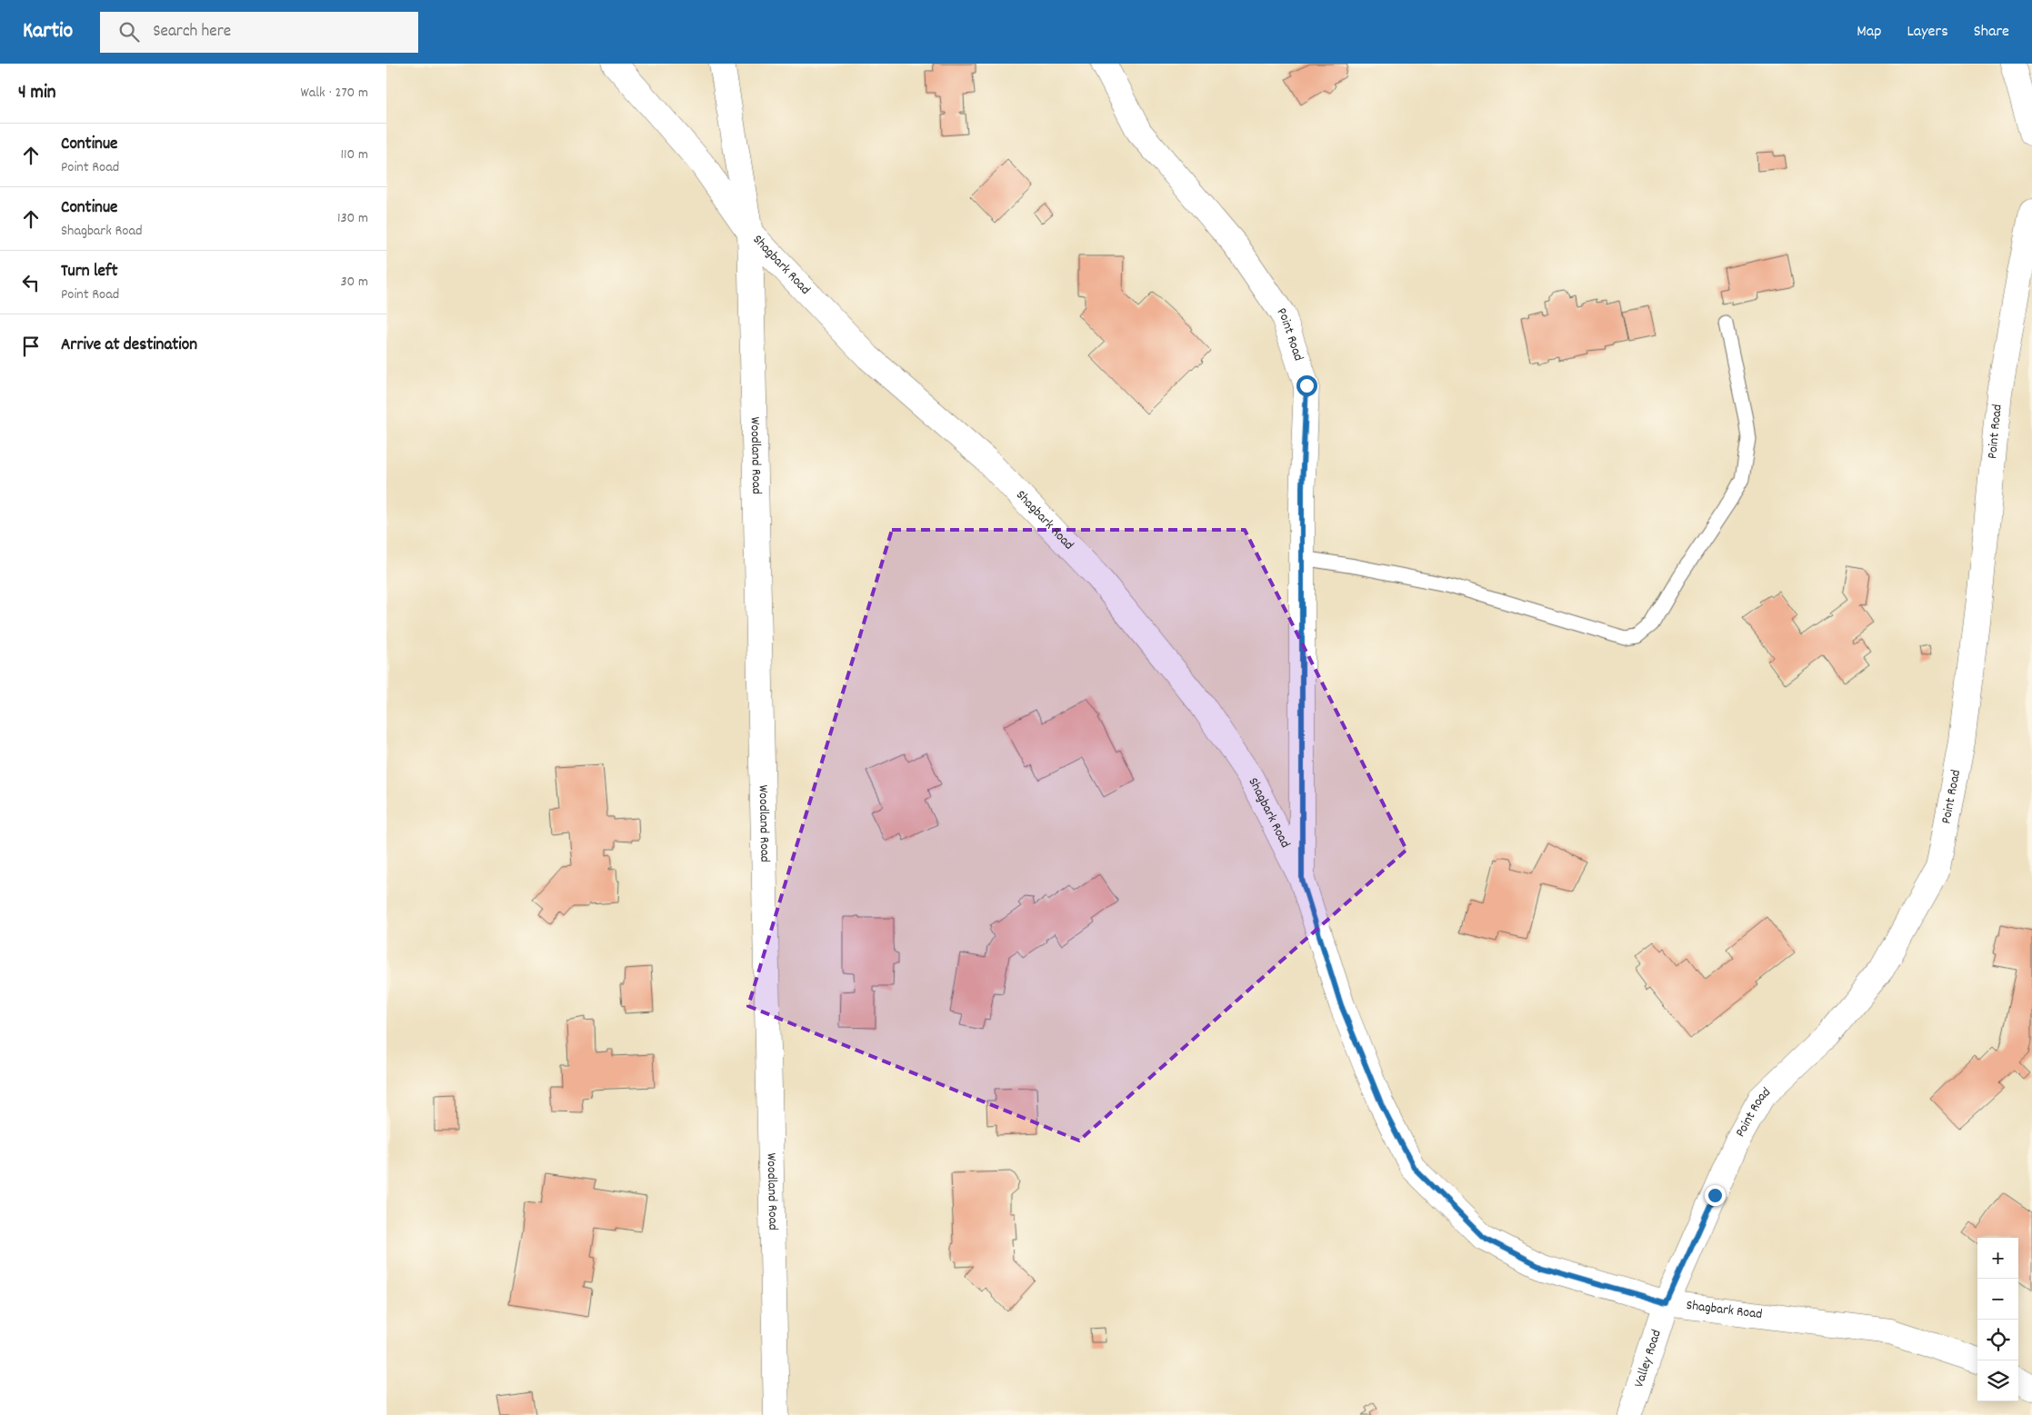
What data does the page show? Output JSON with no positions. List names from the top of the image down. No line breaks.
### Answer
{"streets":{"street":["Shagbark Road","Point Road","Woodland Road","Valley Road"]},"crossings":[["Shagbark Road","Point Road"],["Shagbark Road","Woodland Road"],["Shagbark Road","Valley Road"],["Point Road","Valley Road"]],"page":{"header":"Kartio","search":"Search here","nav":["Map","Layers","Share"],"heading":["4 min","Walk · 270 m"],"list":[["Continue","Point Road","110 m"],["Continue","Shagbark Road","130 m"],["Turn left","Point Road","30 m"],"Arrive at destination"],"map_buttons":["+","−"]}}
